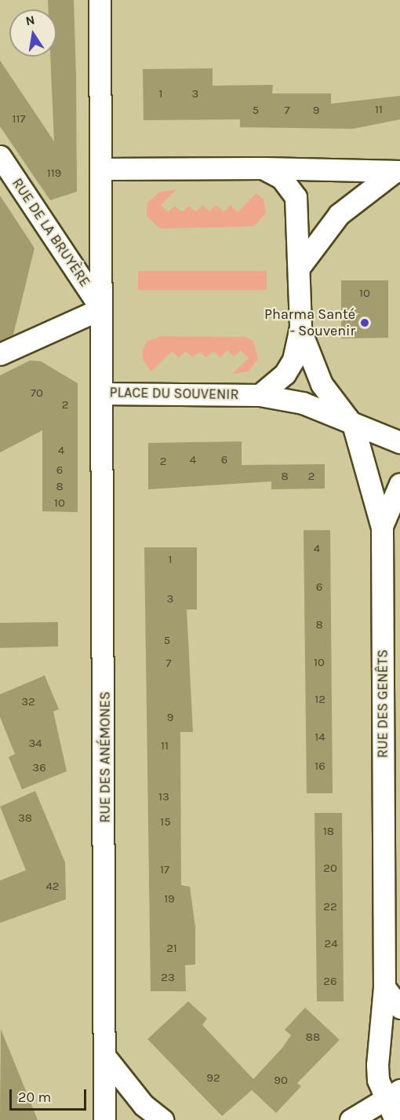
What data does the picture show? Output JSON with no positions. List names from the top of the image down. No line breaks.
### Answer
{"streets":{"street":["RUE DE LA BRUYÈRE","PLACE DU SOUVENIR","RUE DES GENÊTS","RUE DES ANÉMONES"]},"crossings":[["RUE DE LA BRUYÈRE","PLACE DU SOUVENIR"],["PLACE DU SOUVENIR","RUE DES ANÉMONES"]],"places":["Pharma Santé - Souvenir"],"house_numbers":["1","3","11","5","7","9","117","119","10","70","2","4","4","6","2","6","8","2","8","10","4","1","6","3","8","5","10","7","12","32","9","14","34","11","16","36","13","38","15","18","20","17","42","19","22","24","21","23","26","88","92","90"],"scale_bar":"20 m","north":"top"}
